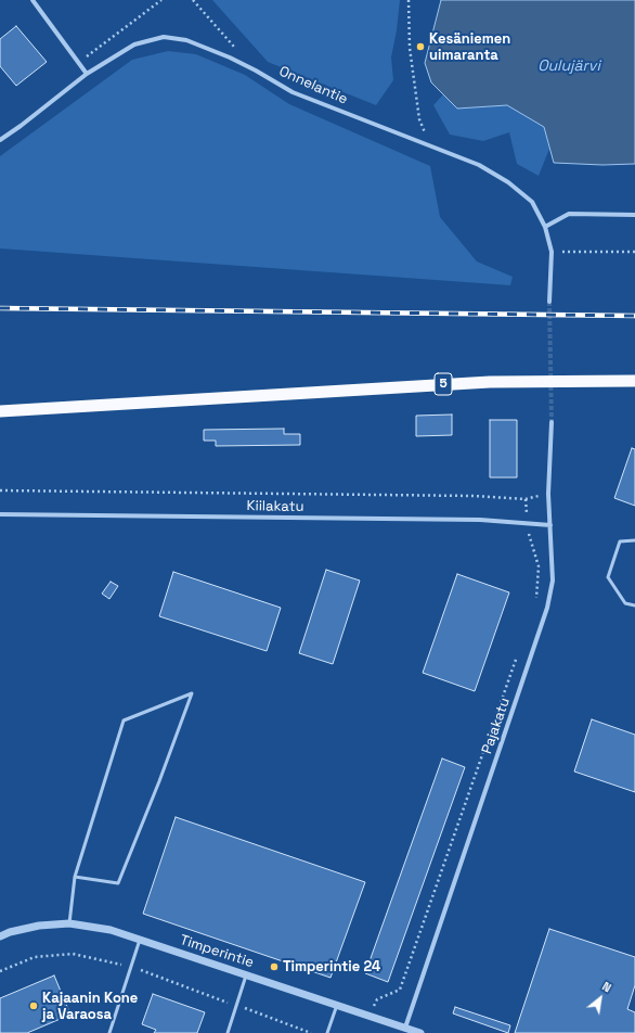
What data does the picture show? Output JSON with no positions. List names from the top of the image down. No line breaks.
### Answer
{"streets":{"highway":["5"],"street":["Onnelantie","Kiilakatu","Pajakatu","Timperintie"]},"crossings":[["Kiilakatu","Pajakatu"],["Pajakatu","Timperintie"]],"water":["Oulujärvi"],"places":["Kesäniemen uimaranta","Timperintie 24","Kajaanin Kone ja Varaosa"],"north":"top right"}
